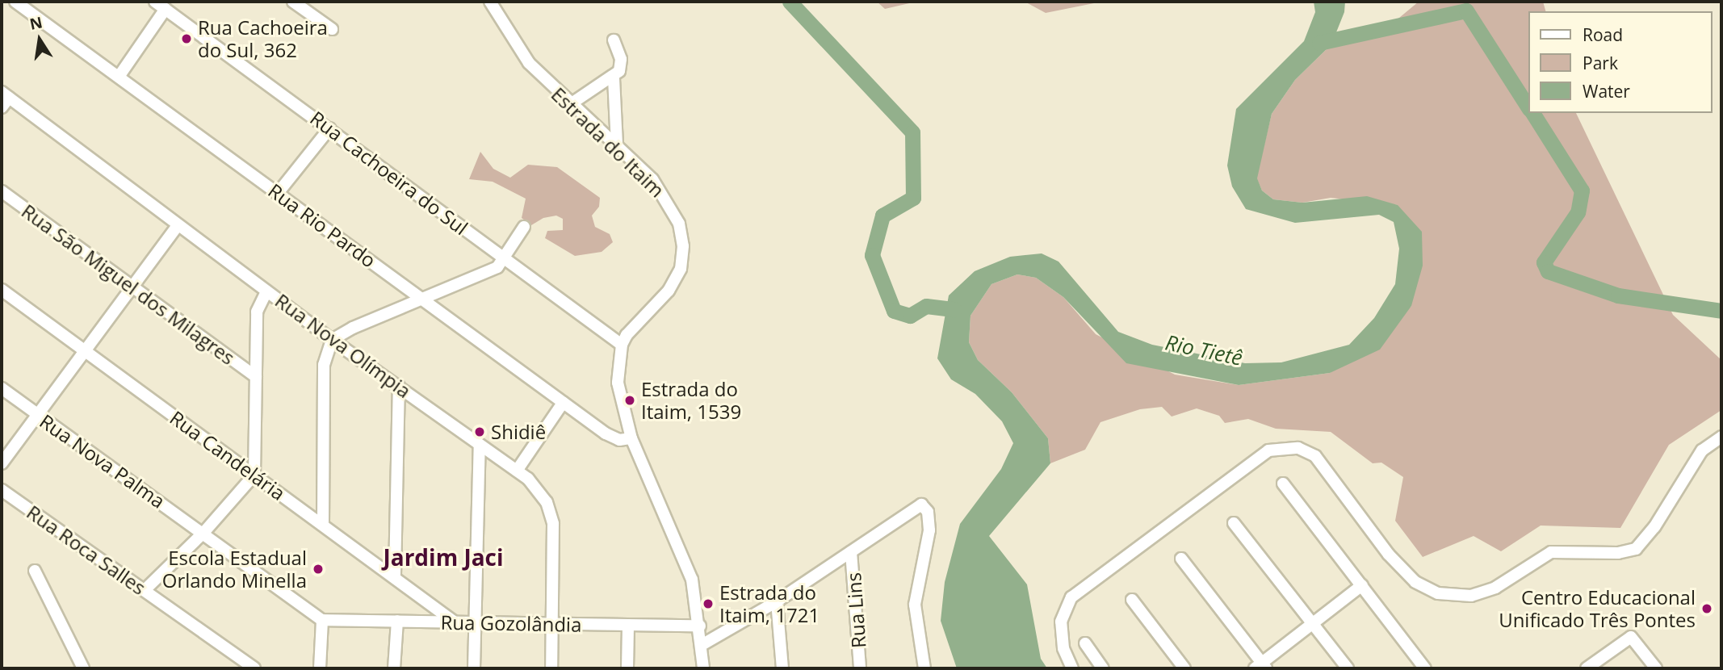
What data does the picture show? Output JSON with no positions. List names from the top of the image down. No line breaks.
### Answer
{"streets":{"street":["Estrada do Itaim","Rua Cachoeira do Sul","Rua Rio Pardo","Rua São Miguel dos Milagres","Rua Nova Olímpia","Rua Candelária","Rua Nova Palma","Rua Roca Salles","Rua Lins","Rua Gozolândia"]},"crossings":[["Estrada do Itaim","Rua Cachoeira do Sul"],["Estrada do Itaim","Rua Rio Pardo"],["Estrada do Itaim","Rua Gozolândia"],["Rua Nova Olímpia","Rua Gozolândia"],["Rua Candelária","Rua Gozolândia"],["Rua Nova Palma","Rua Gozolândia"]],"districts":["Jardim Jaci"],"water":["Rio Tietê"],"places":["Rua Cachoeira do Sul, 362","Estrada do Itaim, 1539","Shidiê","Escola Estadual Orlando Minella","Estrada do Itaim, 1721","Centro Educacional Unificado Três Pontes"],"legend":["Road","Park","Water"],"north":"top"}
